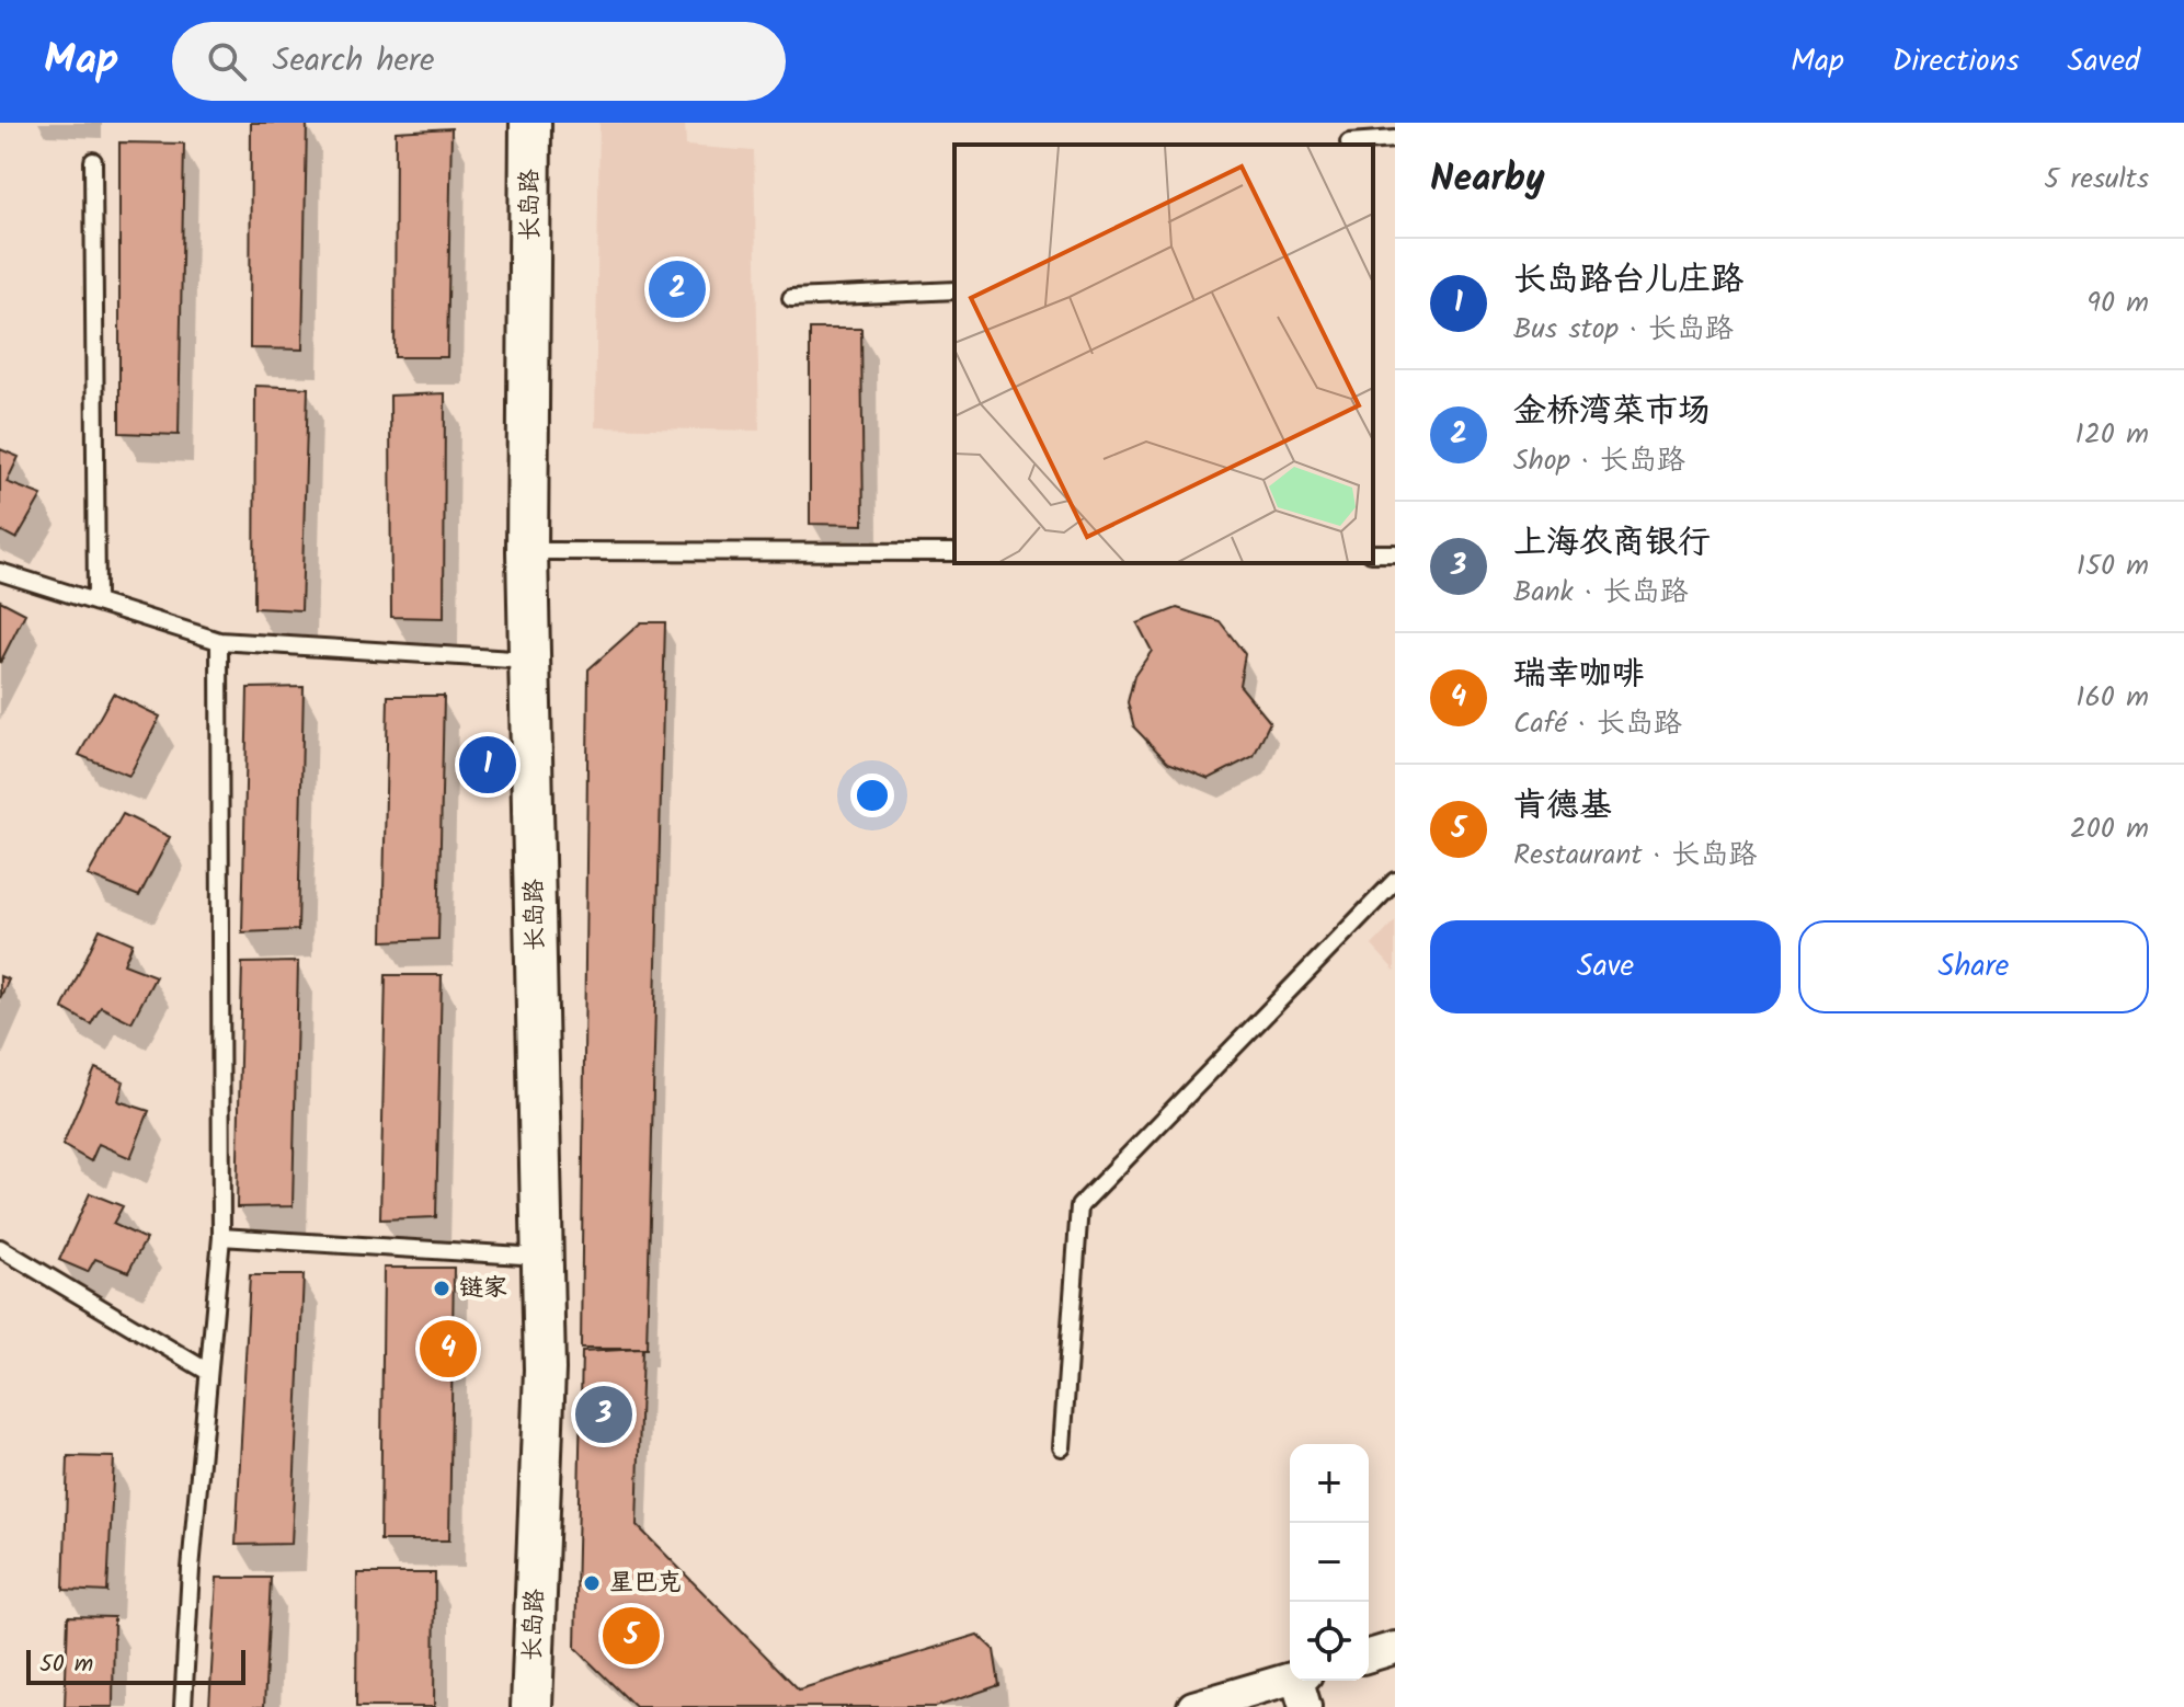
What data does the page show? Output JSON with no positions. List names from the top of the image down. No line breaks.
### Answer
{"streets":{"street":["长岛路"]},"places":["链家","星巴克"],"scale_bar":"50 m","page":{"header":"Map","search":"Search here","nav":["Map","Directions","Saved"],"heading":["Nearby","5 results"],"list":[{"mark":"1","name":"长岛路台儿庄路","note":"Bus stop · 长岛路","value":"90 m"},{"mark":"2","name":"金桥湾菜市场","note":"Shop · 长岛路","value":"120 m"},{"mark":"3","name":"上海农商银行","note":"Bank · 长岛路","value":"150 m"},{"mark":"4","name":"瑞幸咖啡","note":"Café · 长岛路","value":"160 m"},{"mark":"5","name":"肯德基","note":"Restaurant · 长岛路","value":"200 m"}],"pins":["2","1","4","3","5"],"buttons":["Save","Share"],"map_buttons":["+","−"],"scale":"50 m"}}
